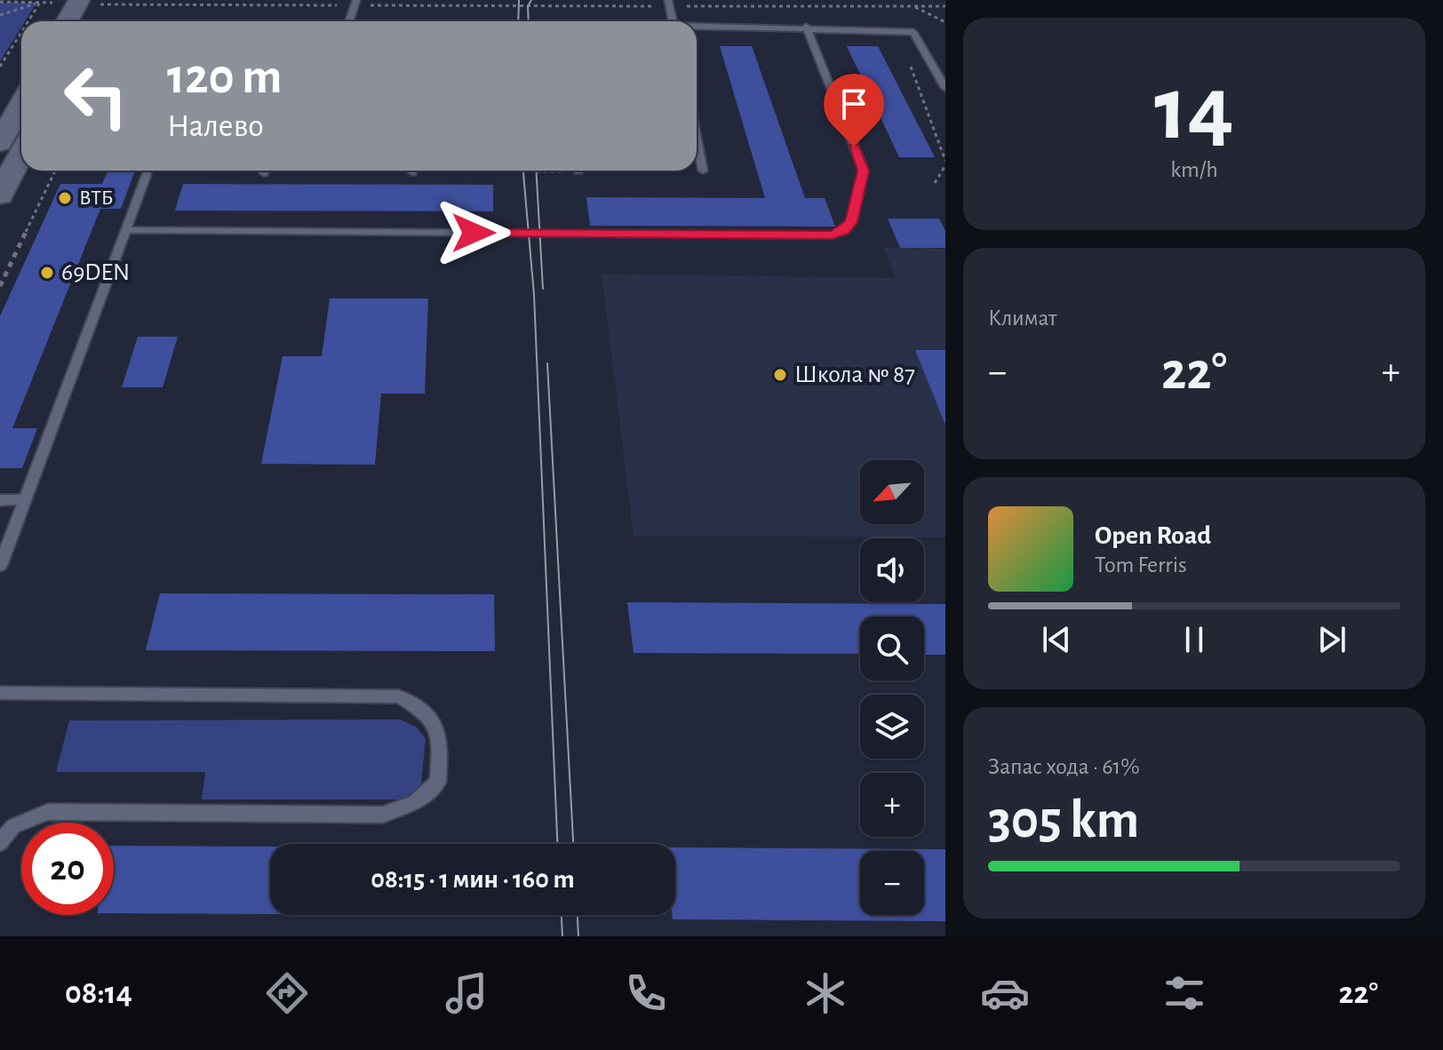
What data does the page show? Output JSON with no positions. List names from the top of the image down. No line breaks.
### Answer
{"places":["ВТБ","69DEN","Школа № 87"],"north":"bottom left","page":{"tile":[["14","km/h"],"Климат",["Запас хода · 61%","305 km"]],"turn":["120 m","Налево"],"heat":["−","22°","+"],"map_buttons":["+","−"],"song":["Open Road","Tom Ferris"],"limit":"20","trip":"08:15 · 1 мин · 160 m","tabs":["08:14","22°"]}}
